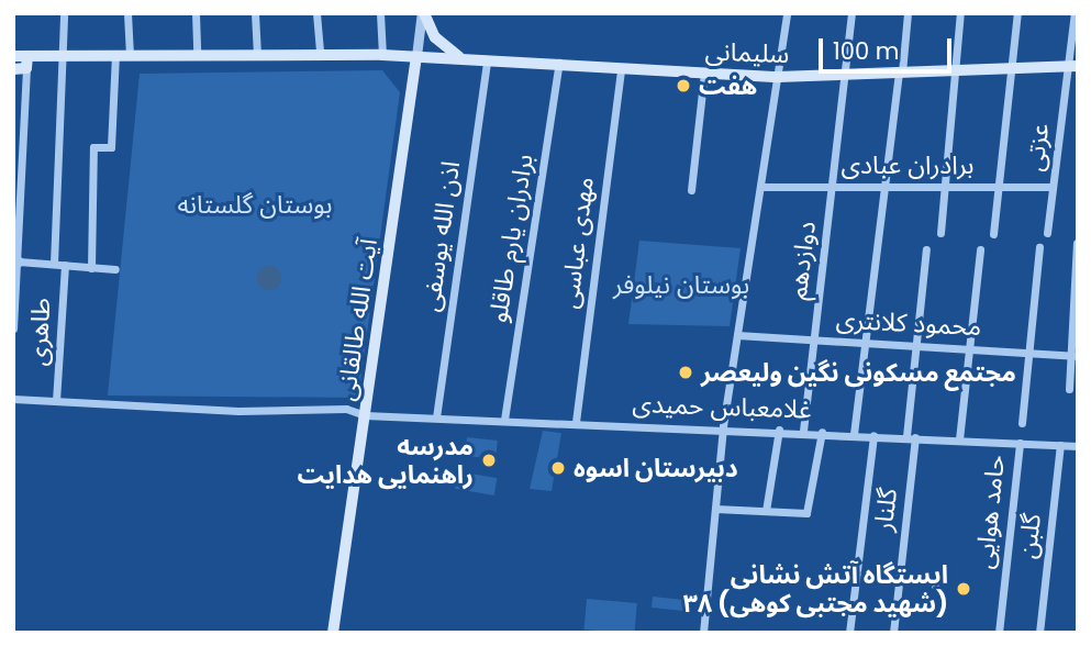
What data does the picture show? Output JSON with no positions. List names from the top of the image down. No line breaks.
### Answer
{"streets":{"main road":["سلیمانی","آیت الله طالقانی"],"street":["عزتی","برادران عبادی","اذن الله یوسفی","برادران یارم طاقلو","مهدی عباسی","دوازدهم","محمود کلانتری","طاهری","غلامعباس حمیدی","گلنار","حامد هوایی","گلبن"]},"crossings":[["سلیمانی","عزتی"],["سلیمانی","اذن الله یوسفی"],["سلیمانی","برادران یارم طاقلو"],["سلیمانی","مهدی عباسی"],["سلیمانی","دوازدهم"],["سلیمانی","آیت الله طالقانی"],["عزتی","برادران عبادی"],["برادران عبادی","دوازدهم"],["اذن الله یوسفی","غلامعباس حمیدی"],["برادران یارم طاقلو","غلامعباس حمیدی"],["مهدی عباسی","غلامعباس حمیدی"],["دوازدهم","محمود کلانتری"],["دوازدهم","غلامعباس حمیدی"],["آیت الله طالقانی","غلامعباس حمیدی"],["محمود کلانتری","گلنار"],["طاهری","غلامعباس حمیدی"],["غلامعباس حمیدی","گلنار"],["غلامعباس حمیدی","حامد هوایی"],["غلامعباس حمیدی","گلبن"]],"parks":["بوستان گلستانه","بوستان نیلوفر"],"places":["هفت","مجتمع مسکونی نگین ولیعصر","مدرسه راهنمایی هدایت","دبیرستان اسوه","ایستگاه آتش نشانی ۳۸ (شهید مجتبی کوهی)"],"scale_bar":"100 m"}
